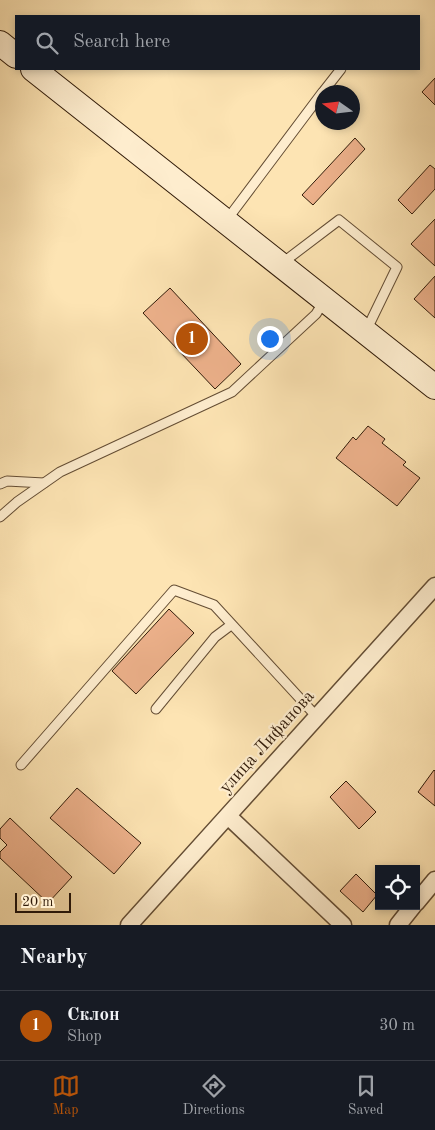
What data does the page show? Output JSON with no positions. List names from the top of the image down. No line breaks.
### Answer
{"streets":{"street":["улица Лифанова"]},"scale_bar":"20 m","north":"left","page":{"search":"Search here","pins":"1","scale":"20 m","heading":"Nearby","list":[{"mark":"1","name":"Склон","note":"Shop","value":"30 m"}],"nav":["Map","Directions","Saved"]}}
